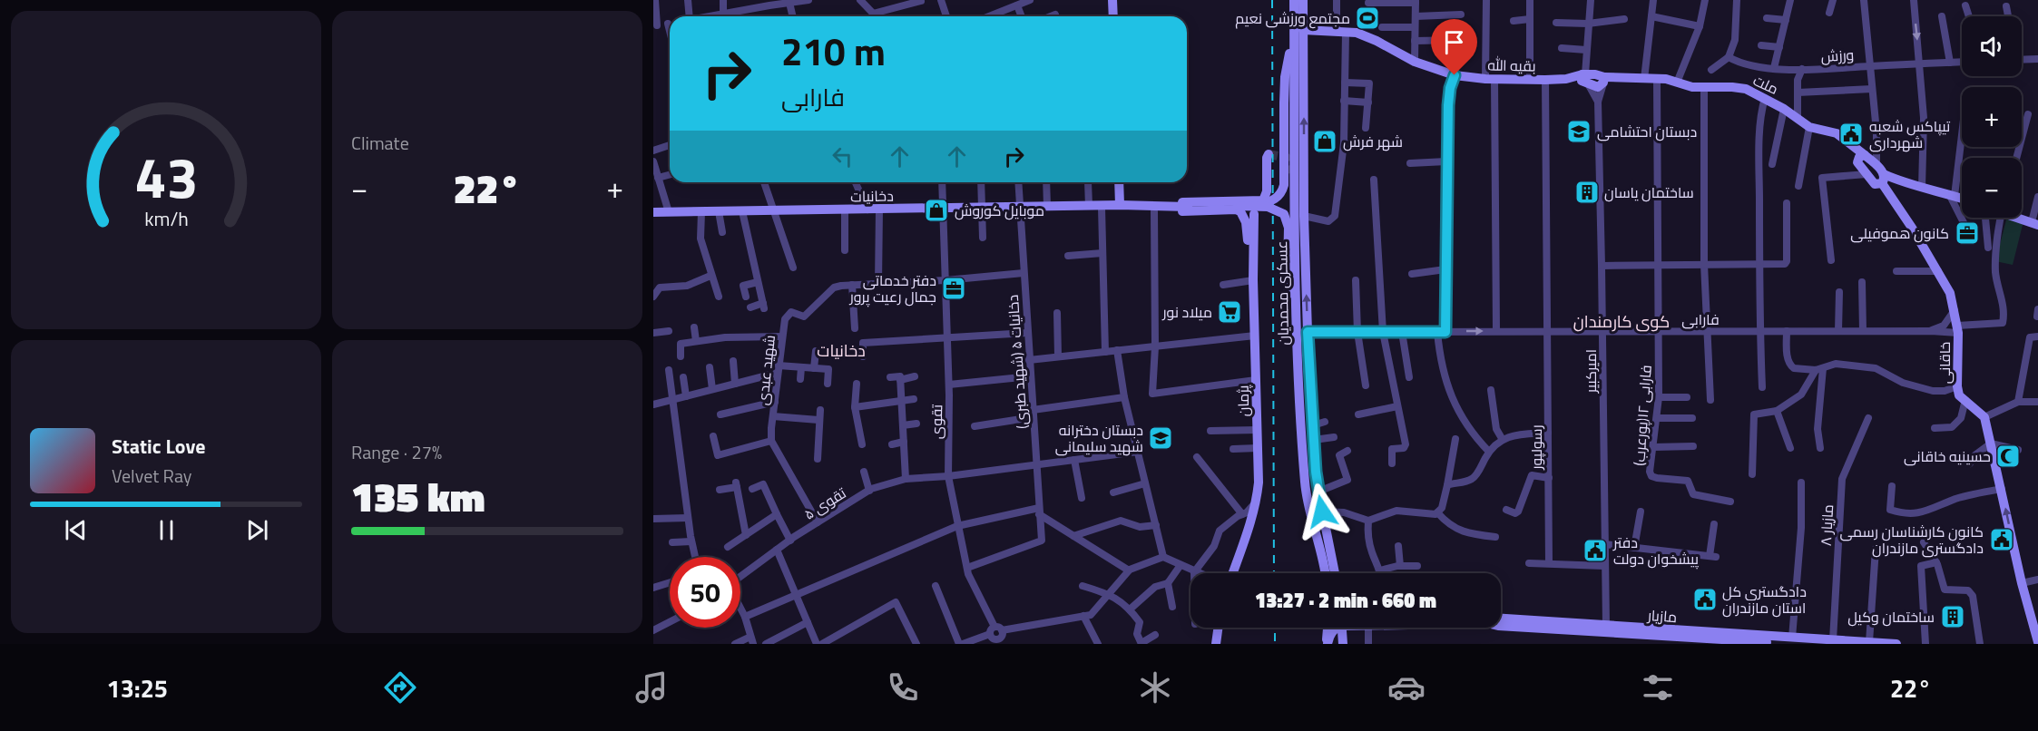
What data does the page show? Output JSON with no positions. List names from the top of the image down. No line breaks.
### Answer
{"streets":{"main road":["بقیه الله","ملت","دخانیات","عسکری محمدیان","خاقانی","پژمان","مازیار"],"street":["ورزش","فارابی","دخانیات ۵ (شهید طبری)","شهید عبدی","امیرکبیر","فارابی ۱۲(پورعرب)","تقوی","رسولپور","تقوی ۵","مازیار ٨"]},"crossings":[["بقیه الله","ملت"],["بقیه الله","عسکری محمدیان"],["بقیه الله","امیرکبیر"],["بقیه الله","رسولپور"],["ملت","خاقانی"],["ملت","امیرکبیر"],["ملت","فارابی ۱۲(پورعرب)"],["دخانیات","دخانیات ۵ (شهید طبری)"],["دخانیات","پژمان"],["دخانیات","تقوی"],["عسکری محمدیان","فارابی"],["فارابی","خاقانی"],["فارابی","امیرکبیر"],["فارابی","فارابی ۱۲(پورعرب)"],["فارابی","رسولپور"],["دخانیات ۵ (شهید طبری)","شهید عبدی"],["دخانیات ۵ (شهید طبری)","تقوی"],["دخانیات ۵ (شهید طبری)","تقوی ۵"],["شهید عبدی","تقوی"],["امیرکبیر","مازیار"],["تقوی","تقوی ۵"],["مازیار ٨","مازیار"]],"districts":["کوی کارمندان","دخانیات"],"places":{"sports":["مجتمع ورزشی نعیم"],"school or university":["دبستان احتشامی","دبستان دخترانه شهید سلیمانی"],"public building":["تیپاکس شعبه شهرداری","کانون کارشناسان رسمی دادگستری مازندران","دفتر پیشخوان دولت","دادگستری کل استان مازندران"],"shop":["شهر فرش","موبایل کوروش"],"building":["ساختمان یاسان","ساختمان وکیل"],"office":["کانون هموفیلی","دفتر خدماتی جمال رعیت پرور"],"supermarket":["میلاد نور"],"mosque":["حسینیه خاقانی"]},"page":{"tile":["Climate",["Range · 27%","135 km"]],"map_buttons":["+","−"],"turn":["210 m","فارابی"],"heat":["−","22°","+"],"song":["Static Love","Velvet Ray"],"limit":"50","trip":"13:27 · 2 min · 660 m","tabs":["13:25","22°"],"gauge":["43","km/h"]}}
